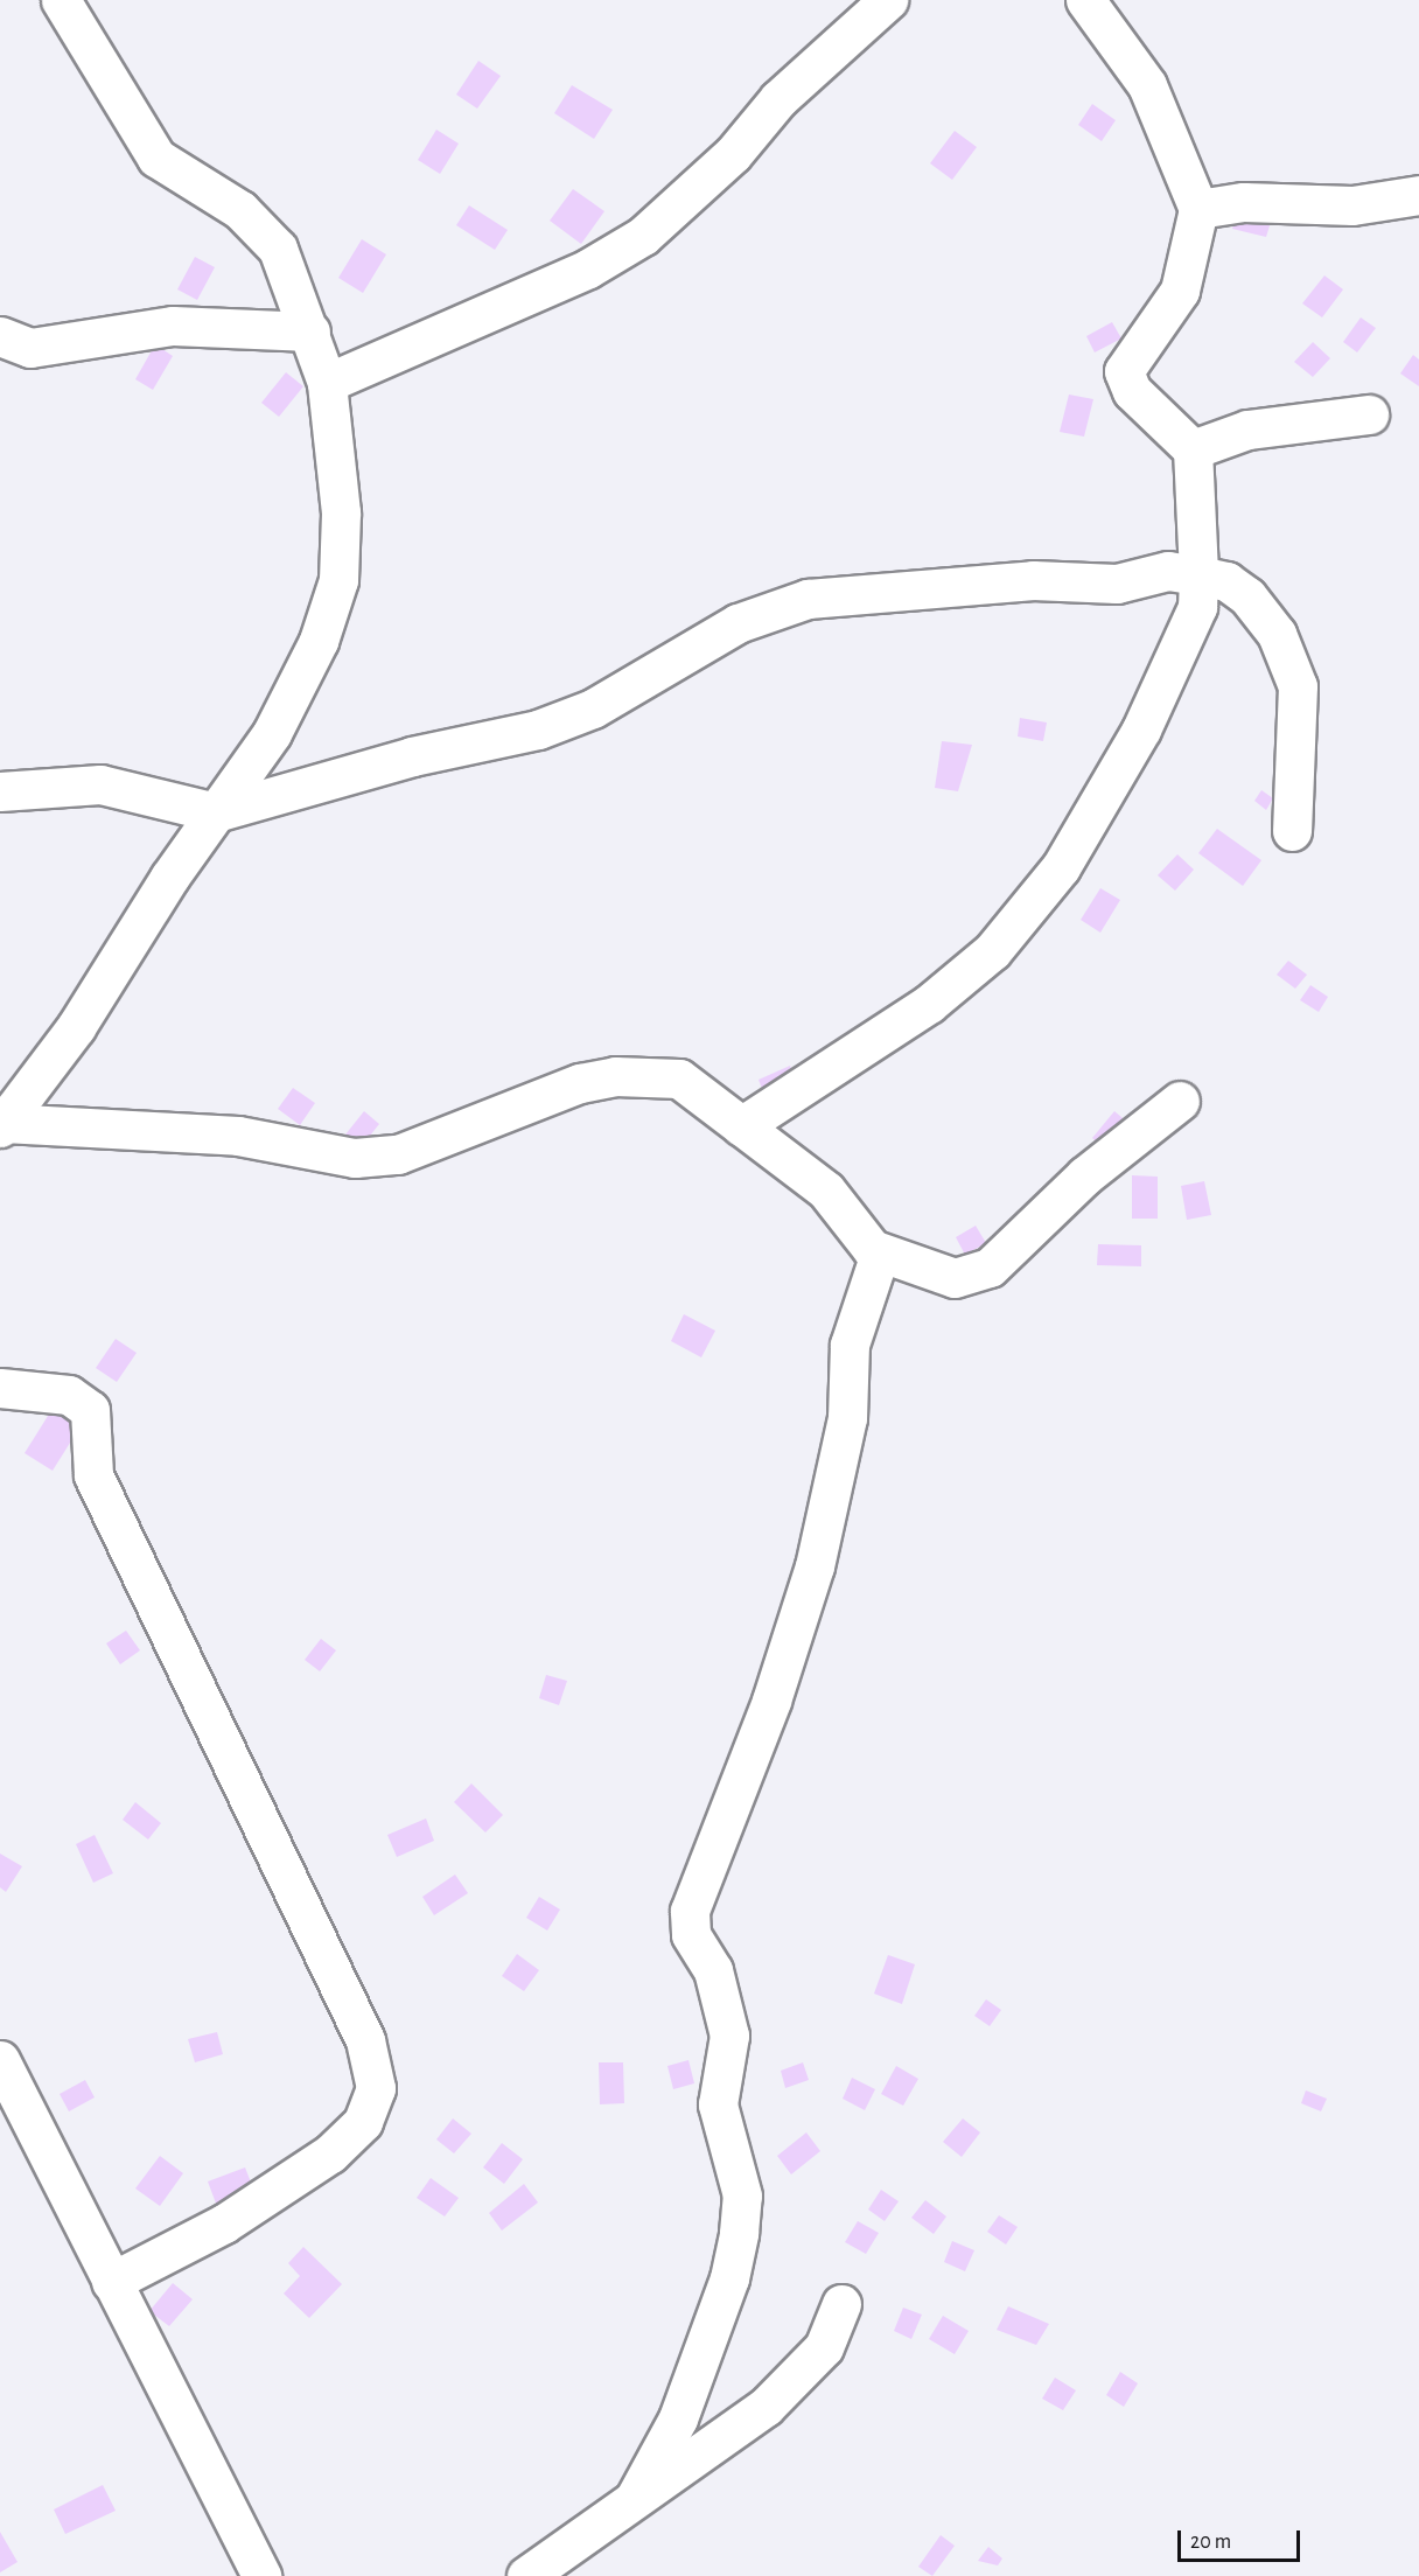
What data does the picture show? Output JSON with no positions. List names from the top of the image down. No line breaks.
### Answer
{"scale_bar":"20 m"}
